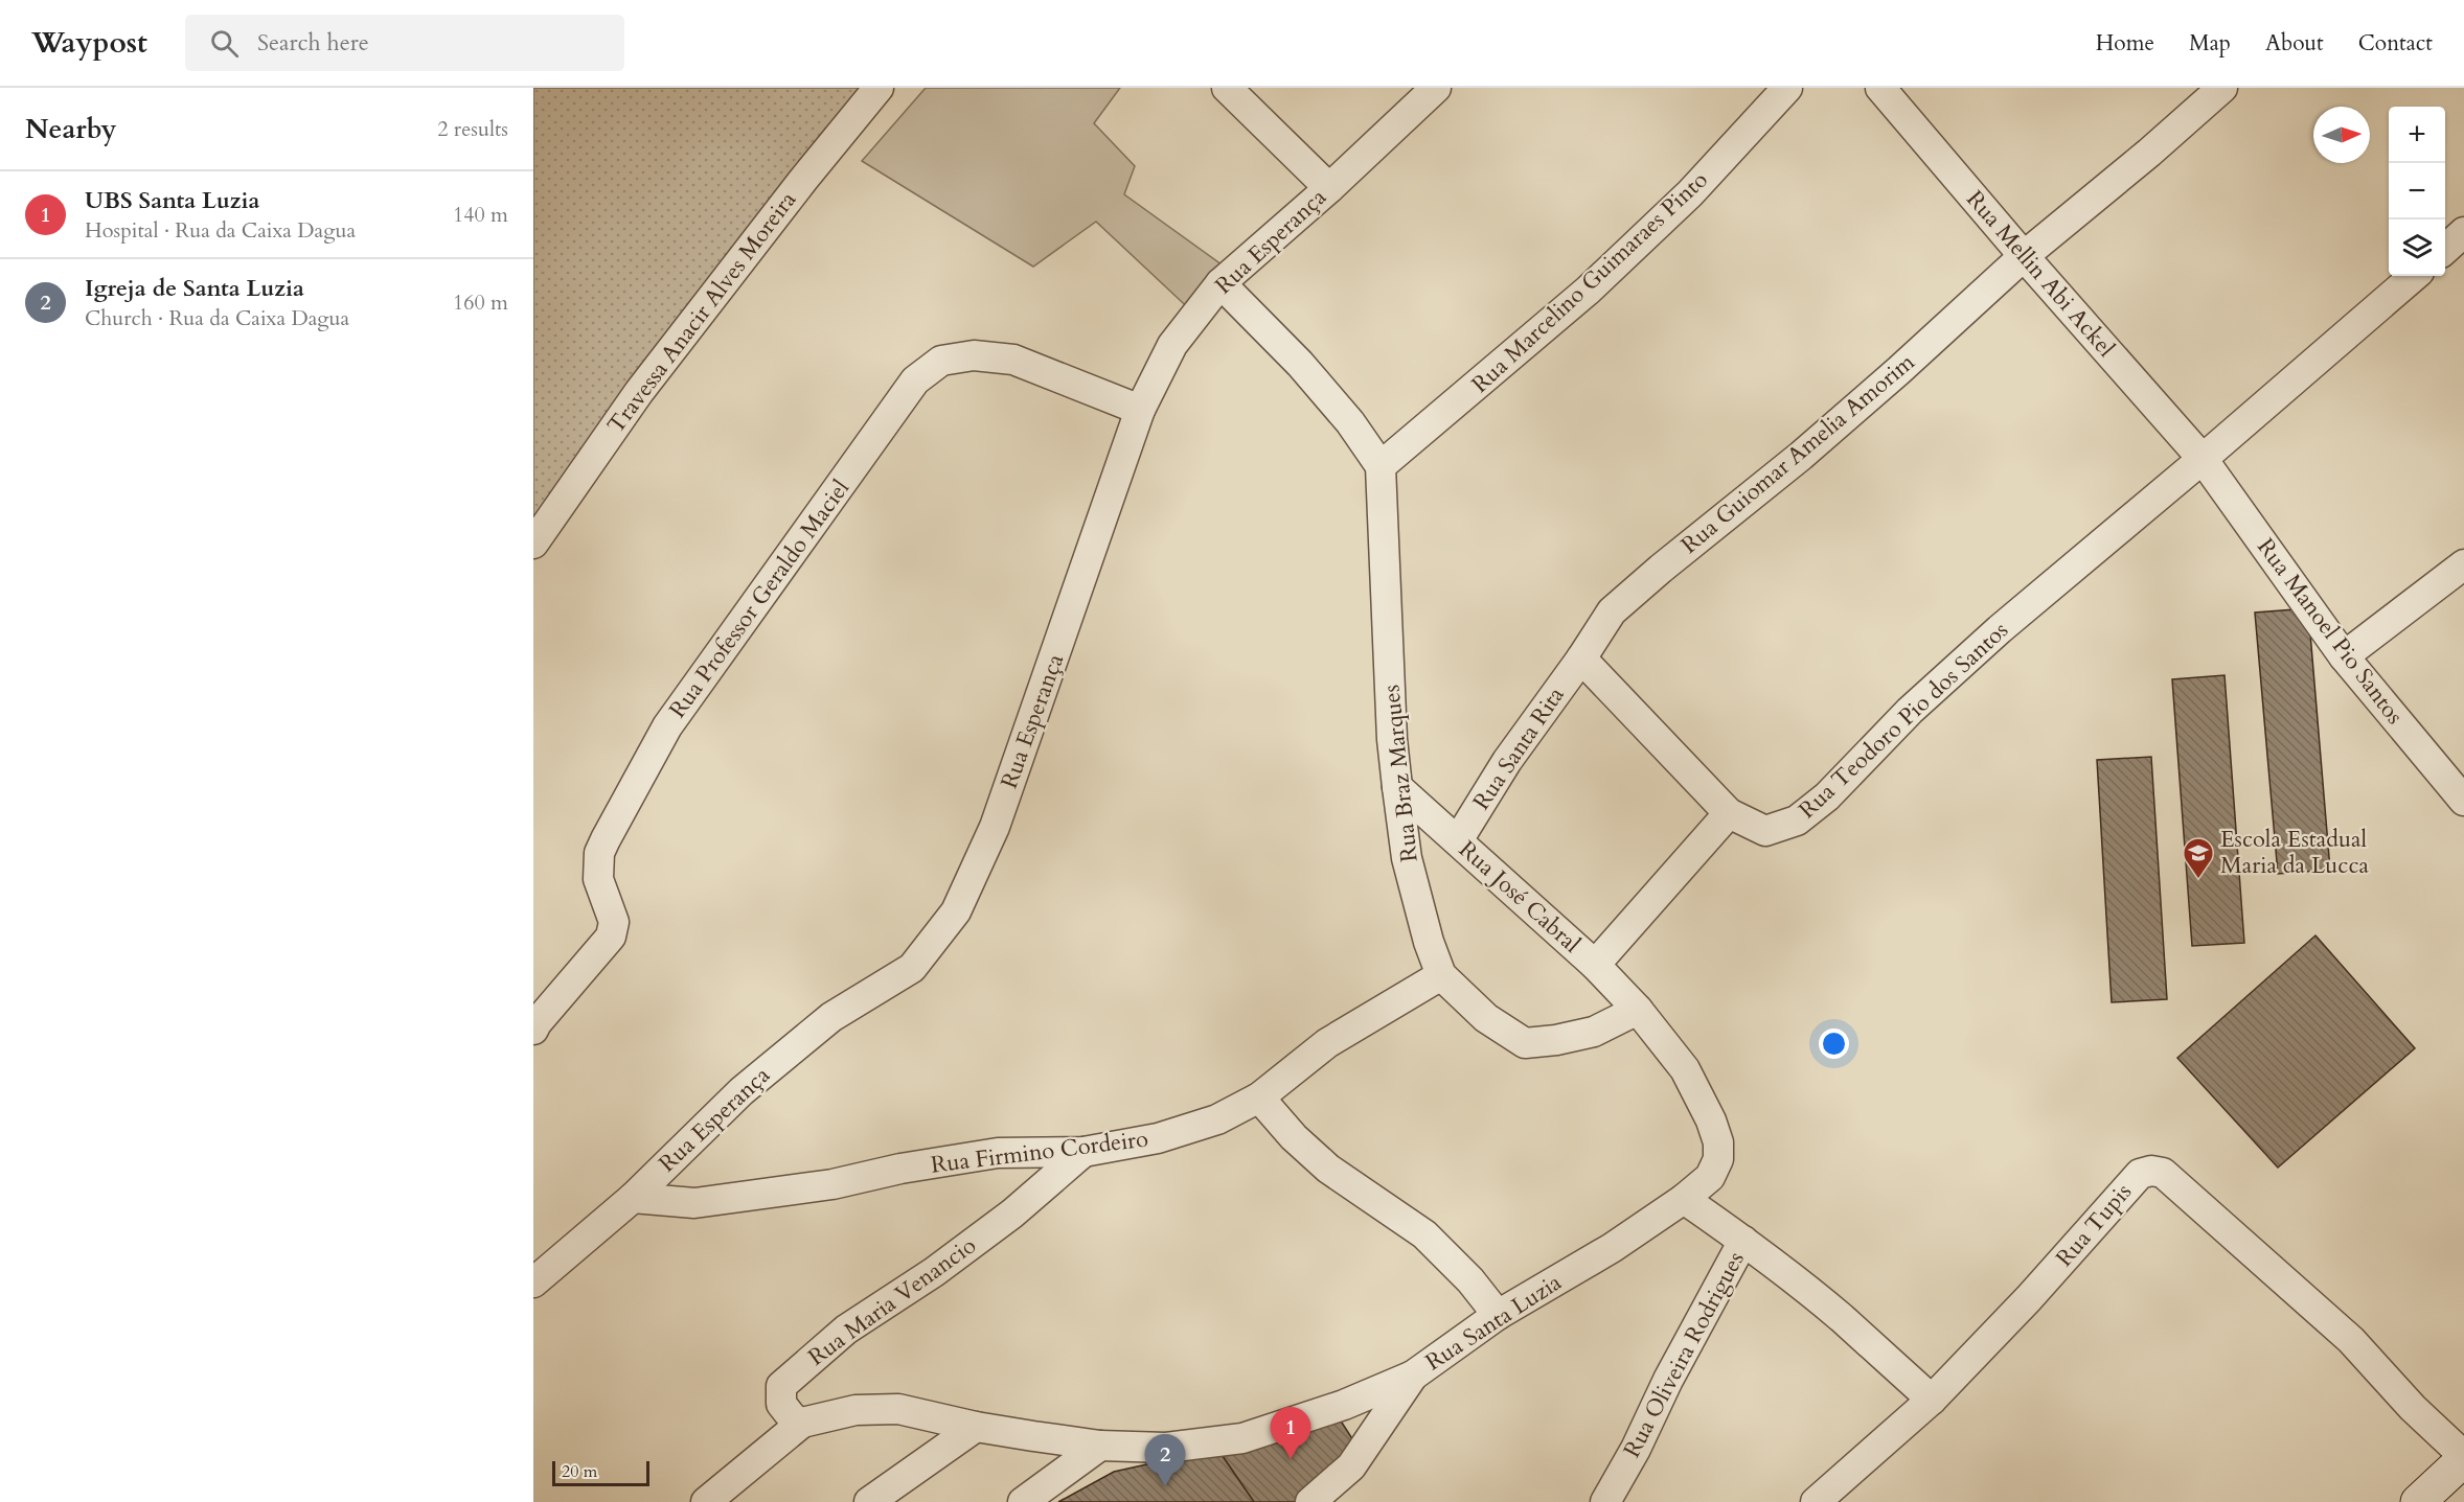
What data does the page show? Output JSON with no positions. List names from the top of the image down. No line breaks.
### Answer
{"streets":{"street":["Rua Esperança","Rua Mellin Abi Ackel","Rua Marcelino Guimaraes Pinto","Travessa Anacir Alves Moreira","Rua Guiomar Amelia Amorim","Rua Professor Geraldo Maciel","Rua Manoel Pio Santos","Rua Teodoro Pio dos Santos","Rua Santa Rita","Rua Braz Marques","Rua José Cabral","Rua Firmino Cordeiro","Rua Tupis","Rua Maria Venancio","Rua Santa Luzia","Rua Oliveira Rodrigues"]},"crossings":[["Rua Esperança","Rua Professor Geraldo Maciel"],["Rua Esperança","Rua Firmino Cordeiro"],["Rua Mellin Abi Ackel","Rua Guiomar Amelia Amorim"],["Rua Mellin Abi Ackel","Rua Manoel Pio Santos"],["Rua Mellin Abi Ackel","Rua Teodoro Pio dos Santos"],["Rua Marcelino Guimaraes Pinto","Rua Braz Marques"],["Rua Guiomar Amelia Amorim","Rua Teodoro Pio dos Santos"],["Rua Guiomar Amelia Amorim","Rua Santa Rita"],["Rua Manoel Pio Santos","Rua Teodoro Pio dos Santos"],["Rua Teodoro Pio dos Santos","Rua Santa Rita"],["Rua Santa Rita","Rua José Cabral"],["Rua Braz Marques","Rua José Cabral"],["Rua Braz Marques","Rua Firmino Cordeiro"],["Rua Braz Marques","Rua Santa Luzia"],["Rua José Cabral","Rua Santa Luzia"],["Rua Firmino Cordeiro","Rua Maria Venancio"],["Rua Tupis","Rua Oliveira Rodrigues"],["Rua Santa Luzia","Rua Oliveira Rodrigues"]],"places":{"school or university":["Escola Estadual Maria da Lucca"]},"scale_bar":"20 m","north":"right","page":{"header":"Waypost","search":"Search here","nav":["Home","Map","About","Contact"],"heading":["Nearby","2 results"],"map_buttons":["+","−"],"list":[{"mark":"1","name":"UBS Santa Luzia","note":"Hospital · Rua da Caixa Dagua","value":"140 m"},{"mark":"2","name":"Igreja de Santa Luzia","note":"Church · Rua da Caixa Dagua","value":"160 m"}],"pins":["1","2"],"scale":"20 m"}}
